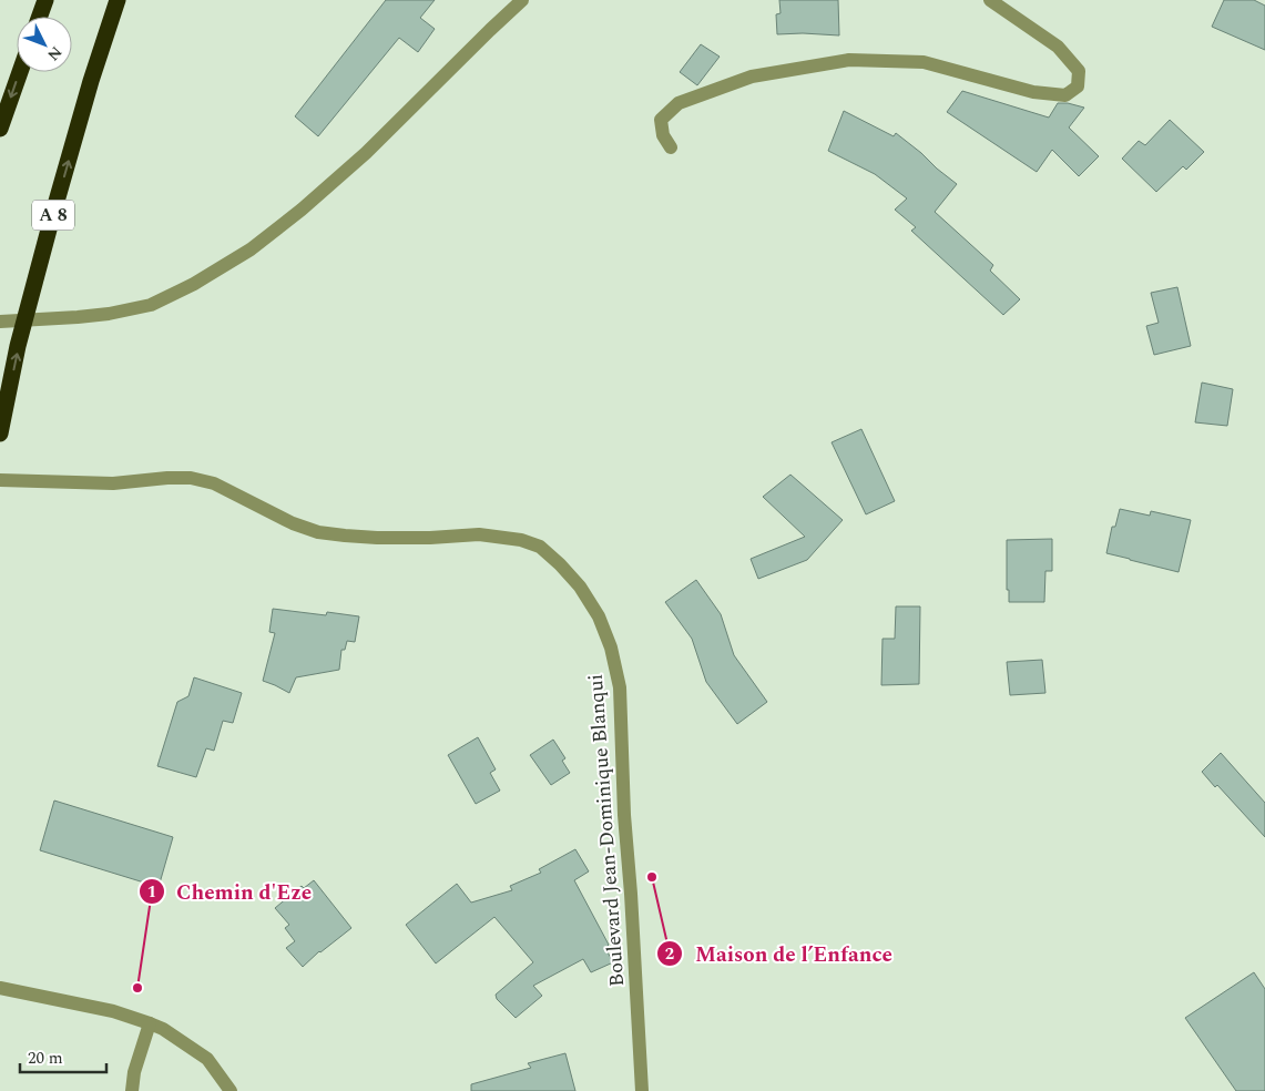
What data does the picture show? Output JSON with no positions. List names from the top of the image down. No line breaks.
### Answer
{"streets":{"highway":["A 8"],"street":["Boulevard Jean-Dominique Blanqui"]},"places":["Maison de l’Enfance","Chemin d'Eze"],"scale_bar":"20 m","north":"bottom right"}
